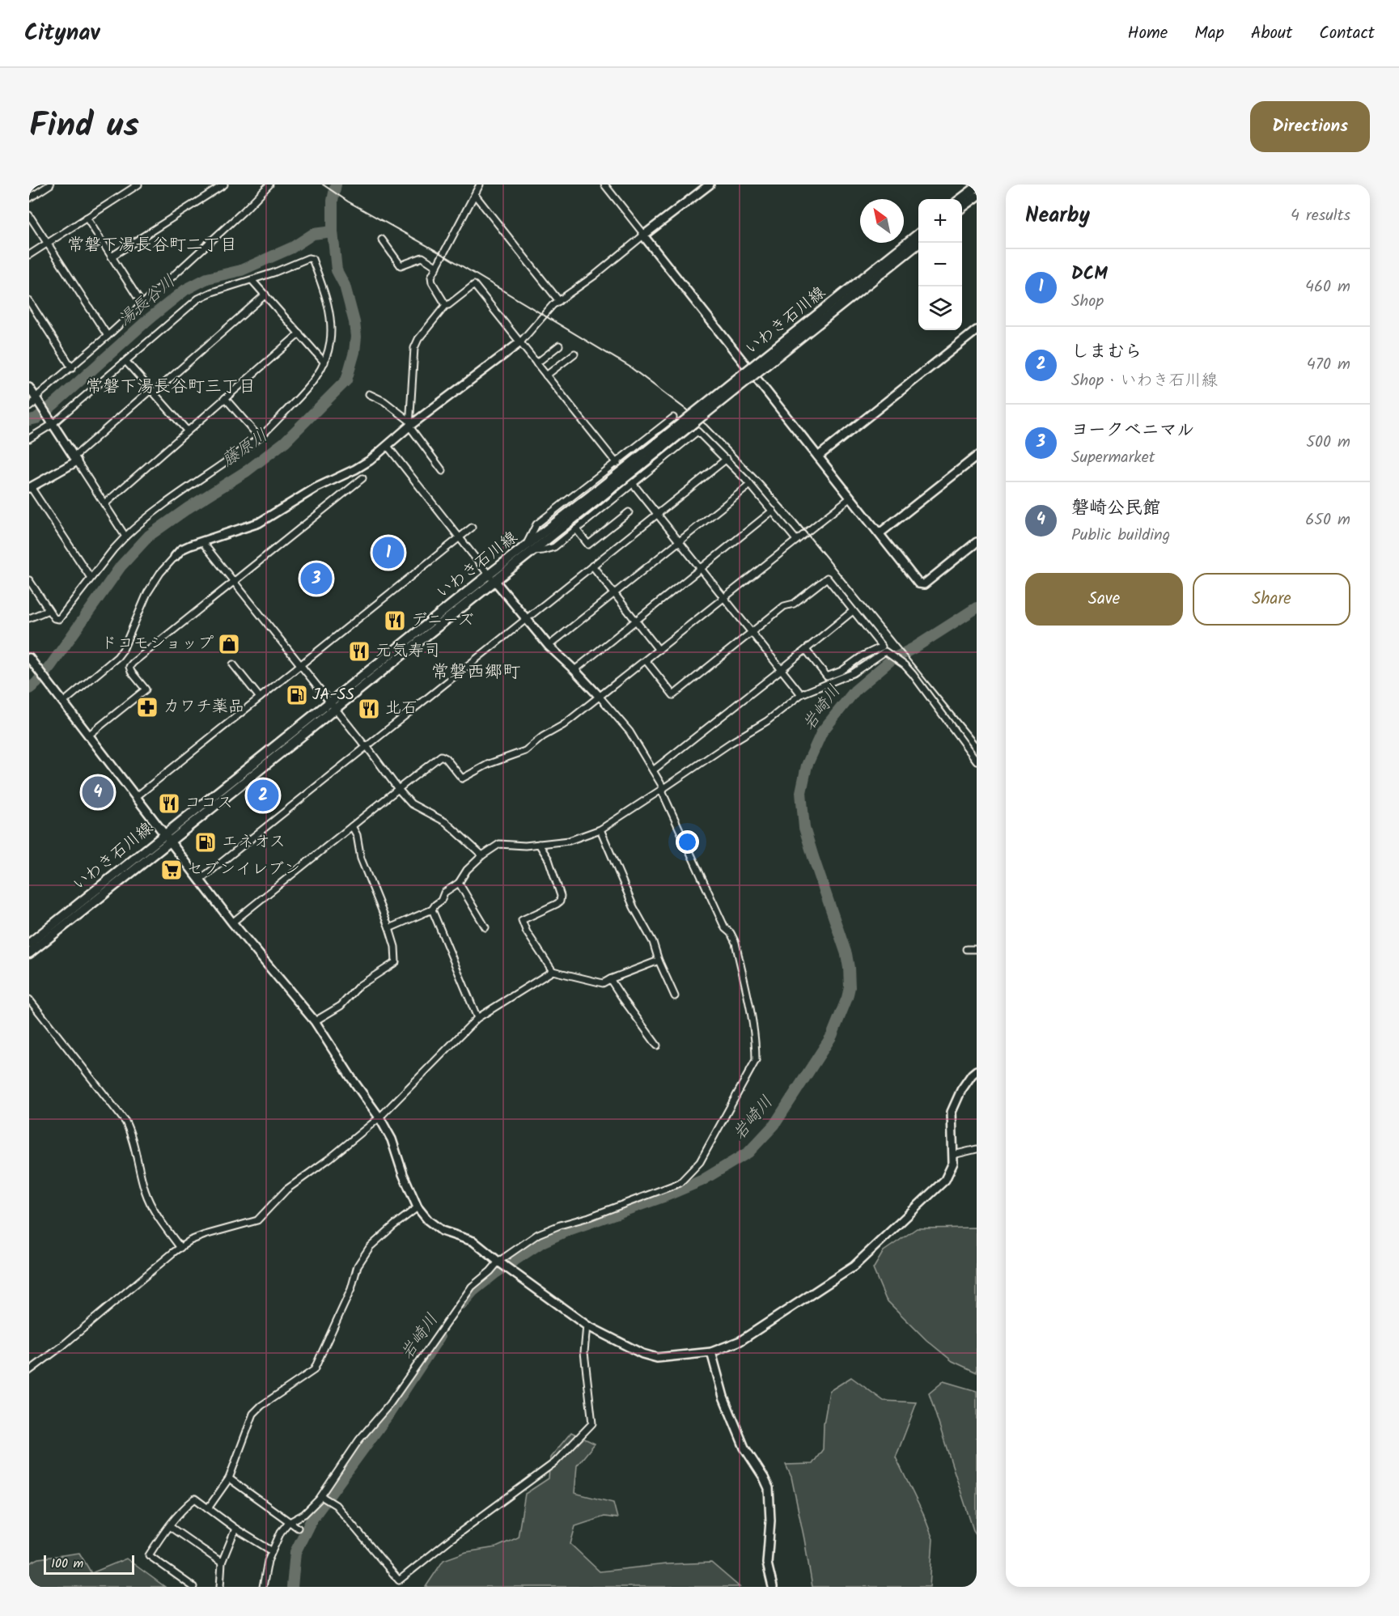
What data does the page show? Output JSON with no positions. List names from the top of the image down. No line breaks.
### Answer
{"streets":{"main road":["いわき石川線"]},"districts":["常磐下湯長谷町二丁目","常磐下湯長谷町三丁目","常磐西郷町"],"water":["湯長谷川","藤原川","岩崎川"],"places":{"restaurant":["デニーズ","元気寿司","北石","ココス"],"shop":["ドコモショップ"],"fuel station":["JA-SS","エネオス"],"pharmacy":["カワチ薬品"],"supermarket":["セブンイレブン"]},"scale_bar":"100 m","north":"top left","page":{"header":"Citynav","nav":["Home","Map","About","Contact"],"title":"Find us","buttons":["Directions",["Save","Share"]],"heading":["Nearby","4 results"],"map_buttons":["+","−"],"list":[{"mark":"1","name":"DCM","note":"Shop","value":"460 m"},{"mark":"2","name":"しまむら","note":"Shop · いわき石川線","value":"470 m"},{"mark":"3","name":"ヨークベニマル","note":"Supermarket","value":"500 m"},{"mark":"4","name":"磐崎公民館","note":"Public building","value":"650 m"}],"pins":["1","3","4","2"],"scale":"100 m"}}
